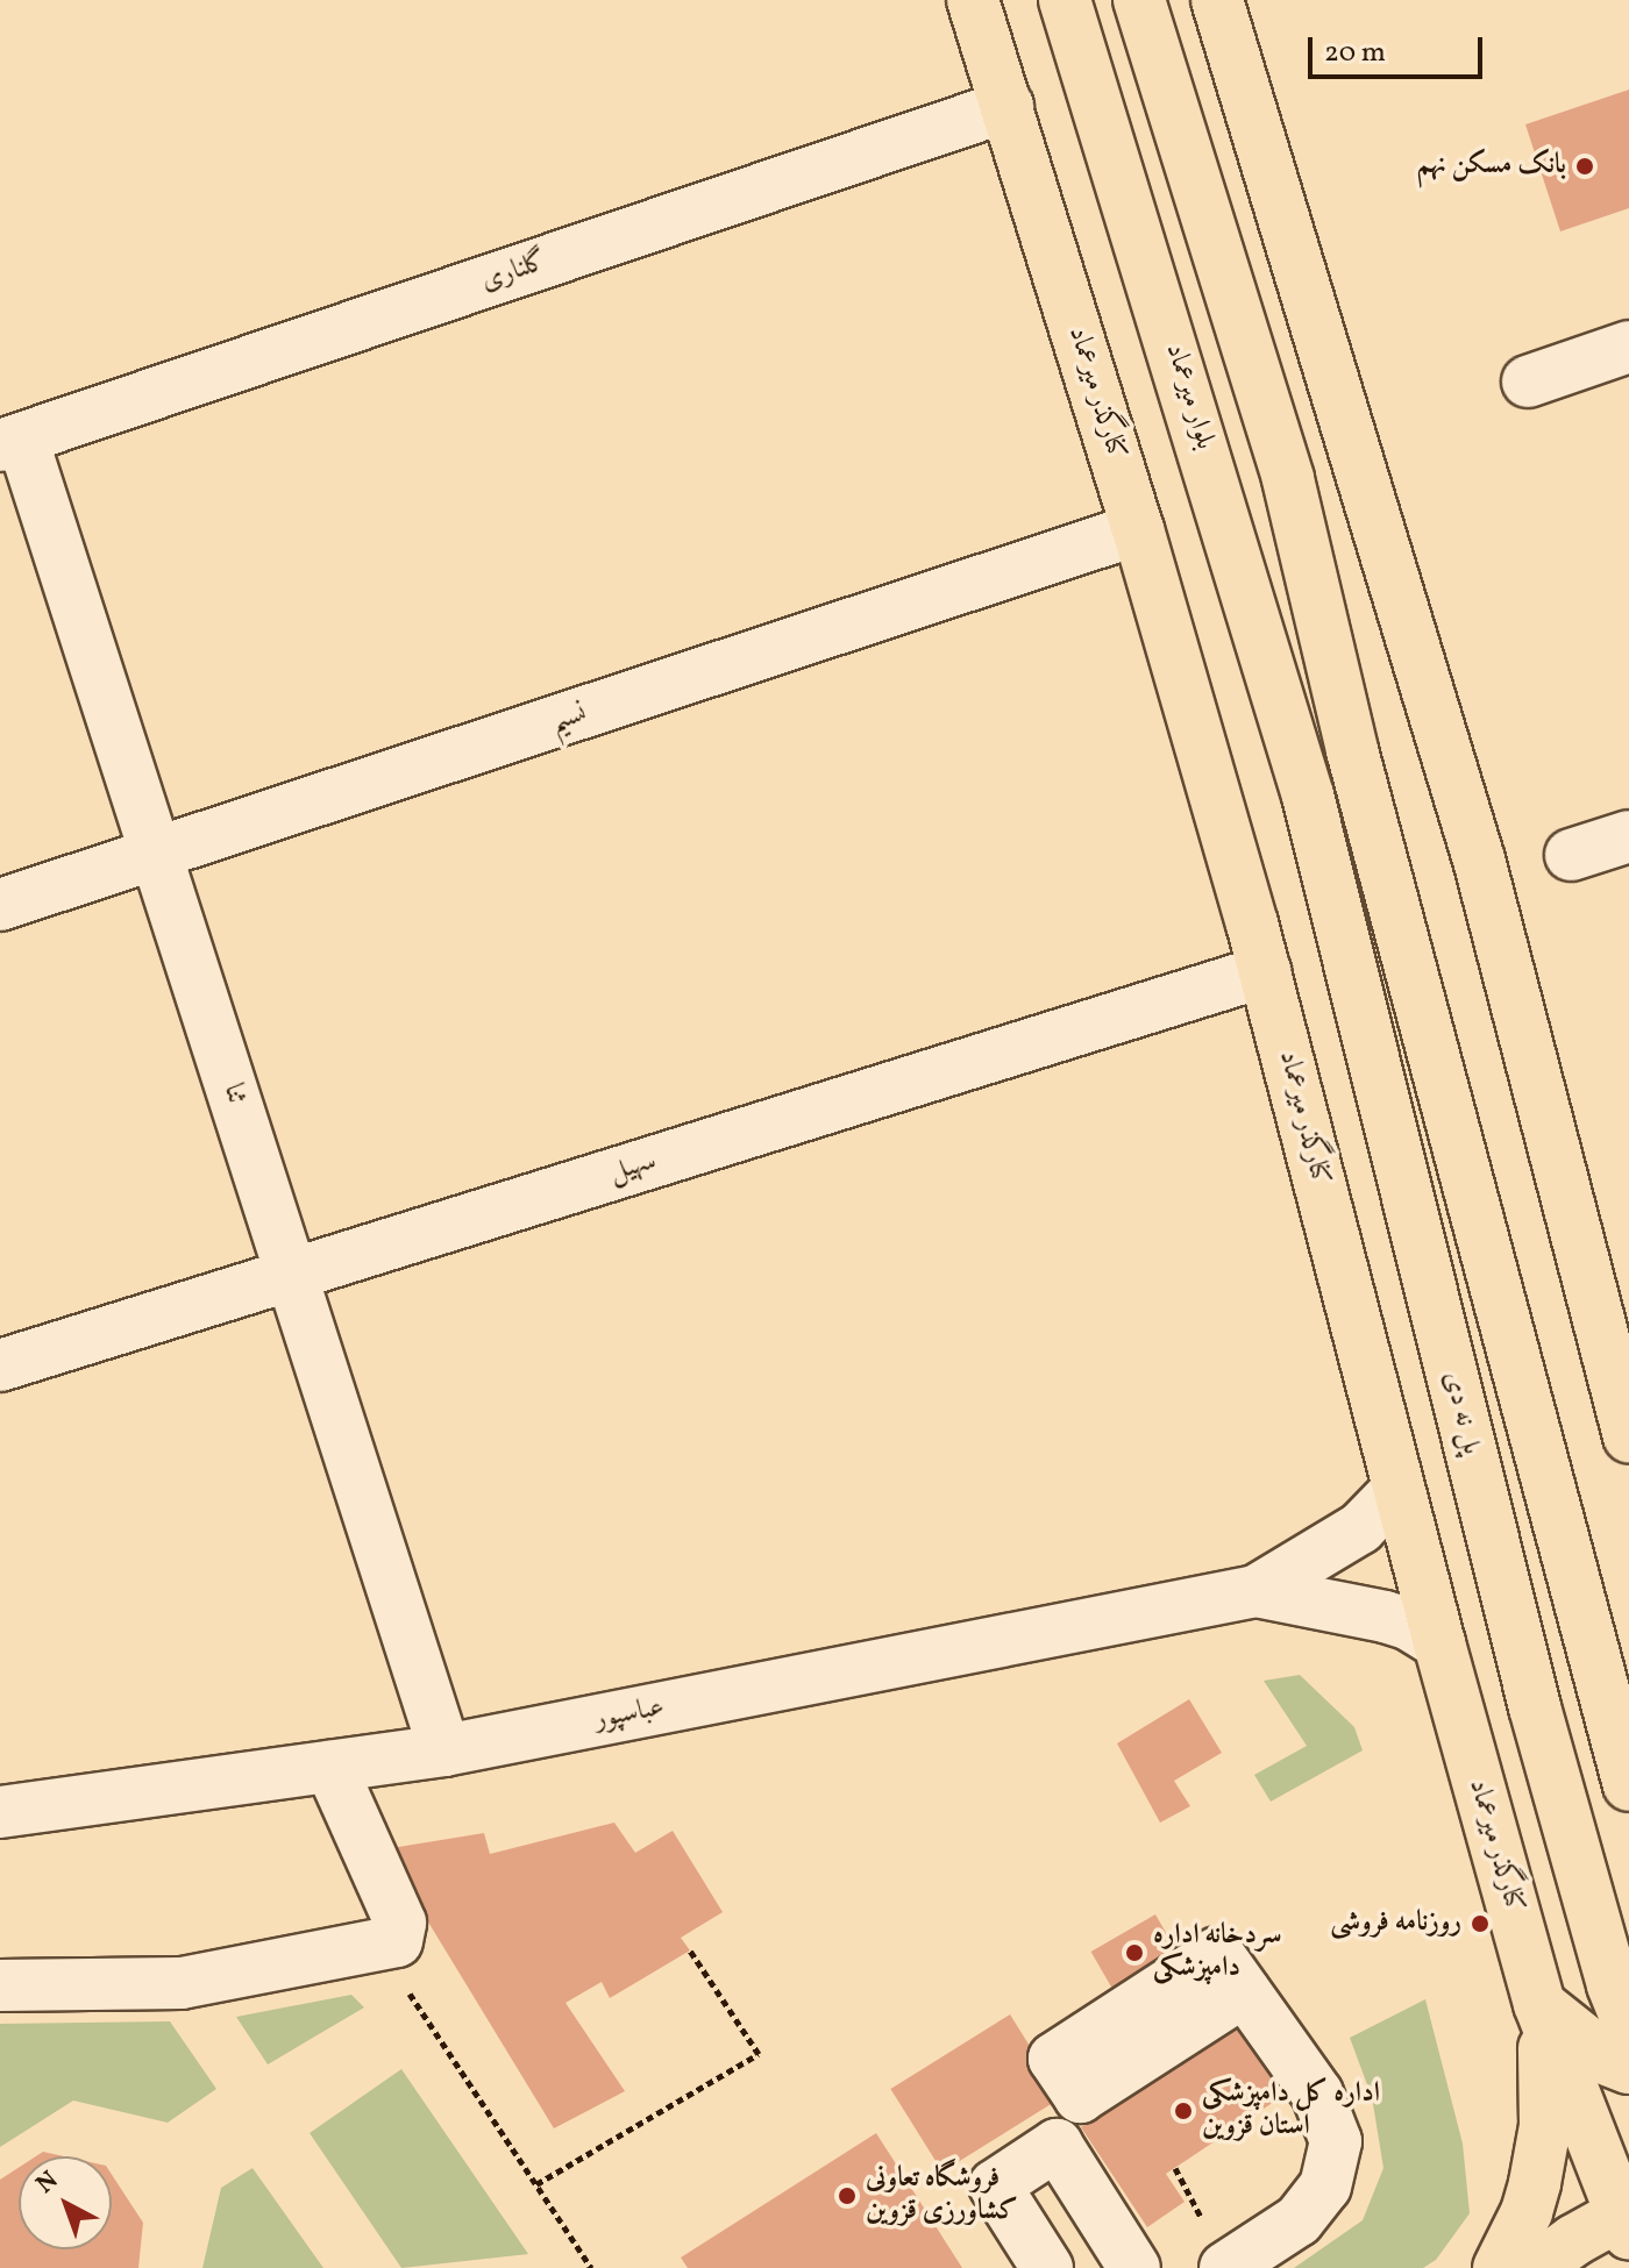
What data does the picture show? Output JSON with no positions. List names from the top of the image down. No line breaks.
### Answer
{"streets":{"main road":["کنارگذر میرعماد","بلوار میرعماد","پل نه دی"],"street":["گلناری","نسیم","ثنا","سهیل","عباسپور"]},"crossings":[["گلناری","کنارگذر میرعماد"],["گلناری","ثنا"],["کنارگذر میرعماد","نسیم"],["کنارگذر میرعماد","سهیل"],["بلوار میرعماد","پل نه دی"],["نسیم","ثنا"],["ثنا","سهیل"],["ثنا","عباسپور"]],"places":["بانک مسکن نهم","روزنامه فروشی","سردخانه اداره دامپزشکی","اداره کل دامپزشکی استان قزوین","فروشگاه تعاونی کشاورزی قزوین"],"scale_bar":"20 m","north":"top left"}
